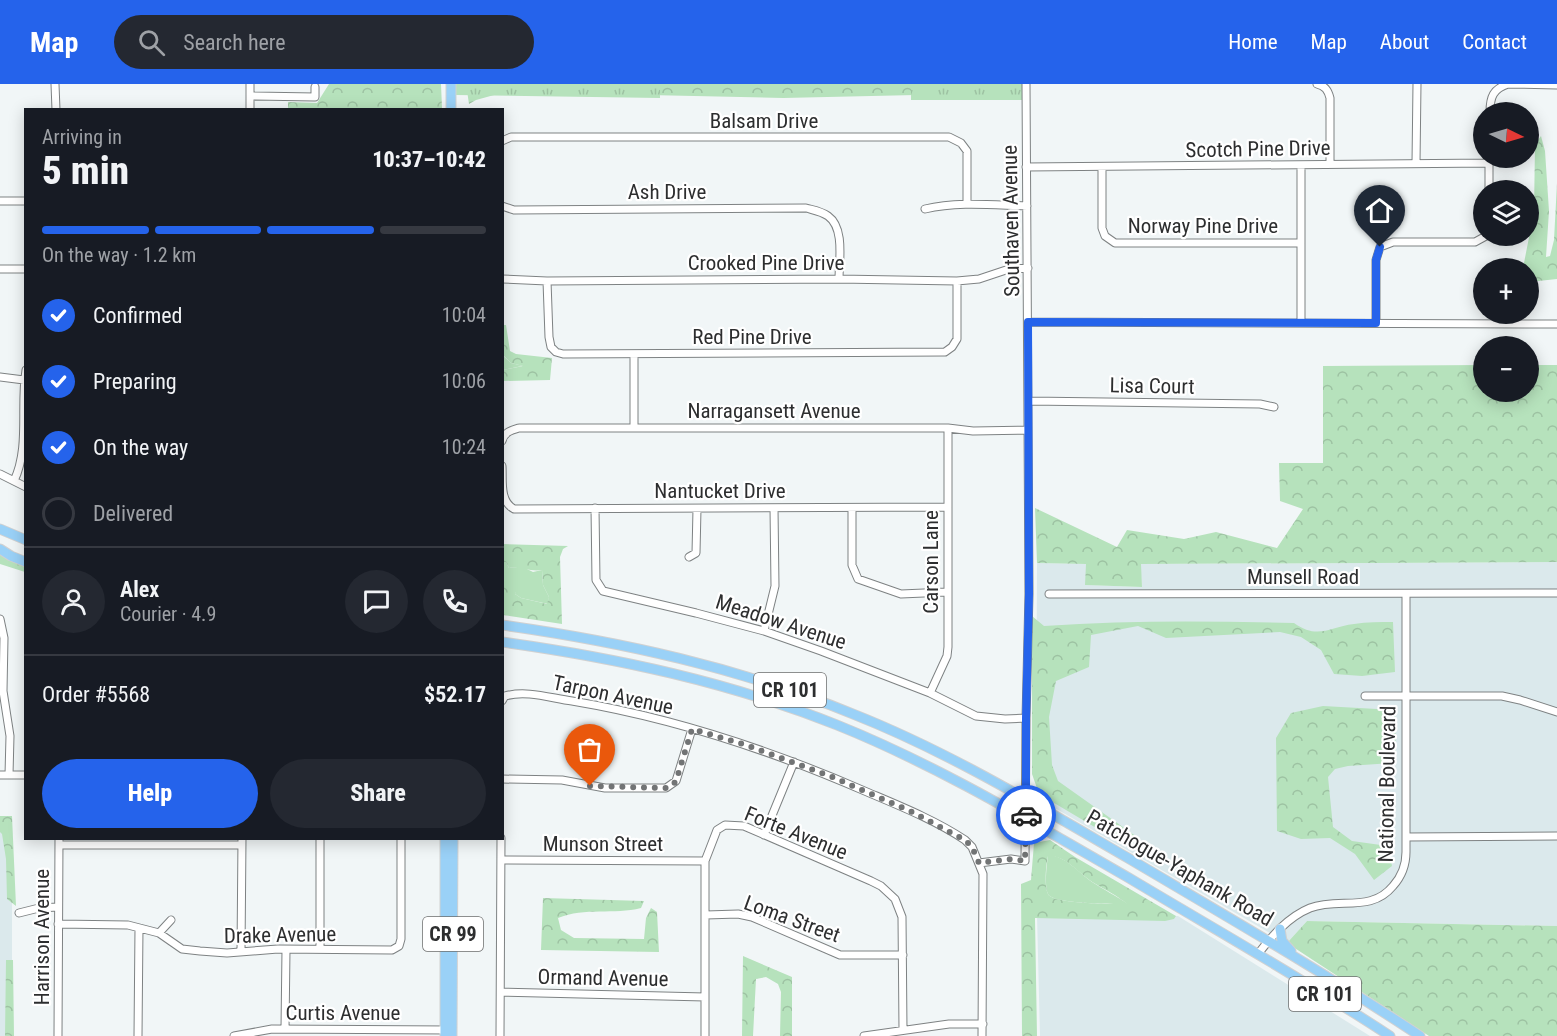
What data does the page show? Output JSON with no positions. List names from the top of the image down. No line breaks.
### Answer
{"streets":{"main road":["CR 101","Patchogue-Yaphank Road","CR 99"],"street":["Balsam Drive","Scotch Pine Drive","Ash Drive","Southaven Avenue","Norway Pine Drive","Crooked Pine Drive","Red Pine Drive","Lisa Court","Narragansett Avenue","Nantucket Drive","Carson Lane","Munsell Road","Meadow Avenue","Tarpon Avenue","National Boulevard","Forte Avenue","Munson Street","Loma Street","Drake Avenue","Harrison Avenue","Ormand Avenue","Curtis Avenue"]},"crossings":[["Scotch Pine Drive","Southaven Avenue"],["Scotch Pine Drive","Norway Pine Drive"],["Ash Drive","Crooked Pine Drive"],["Southaven Avenue","Crooked Pine Drive"],["Southaven Avenue","Lisa Court"],["Southaven Avenue","Narragansett Avenue"],["Southaven Avenue","Meadow Avenue"],["Southaven Avenue","Tarpon Avenue"],["Southaven Avenue","Patchogue-Yaphank Road"],["Crooked Pine Drive","Red Pine Drive"],["Narragansett Avenue","Carson Lane"],["Nantucket Drive","Carson Lane"],["Nantucket Drive","Meadow Avenue"],["Carson Lane","Meadow Avenue"],["Munsell Road","National Boulevard"],["National Boulevard","Patchogue-Yaphank Road"],["Forte Avenue","Munson Street"],["Forte Avenue","Loma Street"],["Forte Avenue","Ormand Avenue"],["CR 99","Curtis Avenue"],["Drake Avenue","Harrison Avenue"]],"north":"right","page":{"header":"Map","search":"Search here","nav":["Home","Map","About","Contact"],"map_buttons":["+","−"],"heading":["5 min","Arriving in","10:37–10:42"],"panel":["Alex","Courier · 4.9","Order #5568","$52.17"],"bar":"On the way · 1.2 km","list":[["Confirmed","10:04"],["Preparing","10:06"],["On the way","10:24"],"Delivered"],"buttons":["Help","Share"]}}
